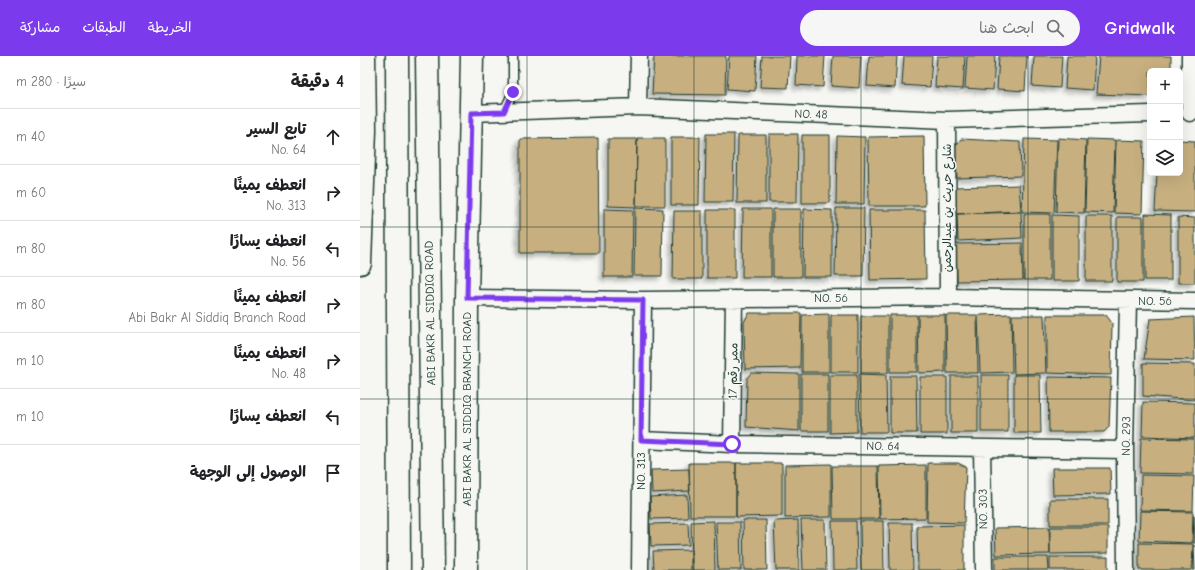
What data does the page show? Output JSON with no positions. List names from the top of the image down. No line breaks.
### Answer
{"streets":{"main road":["ABI BAKR AL SIDDIQ ROAD","ABI BAKR AL SIDDIQ BRANCH ROAD"],"street":["NO. 48","شارع حريث بن عبدالرحمن","NO. 56","ممر رقم 17","NO. 293","NO. 64","NO. 313","NO. 303"]},"crossings":[["NO. 48","شارع حريث بن عبدالرحمن"],["NO. 48","ABI BAKR AL SIDDIQ BRANCH ROAD"],["شارع حريث بن عبدالرحمن","NO. 56"],["NO. 56","ممر رقم 17"],["NO. 56","ABI BAKR AL SIDDIQ BRANCH ROAD"],["NO. 56","NO. 293"],["NO. 56","NO. 313"],["ممر رقم 17","NO. 64"],["NO. 293","NO. 64"],["NO. 64","NO. 313"],["NO. 64","NO. 303"]],"page":{"header":"Gridwalk","search":"ابحث هنا","nav":["الخريطة","الطبقات","مشاركة"],"heading":["4 دقيقة","سيرًا · 280 m"],"map_buttons":["+","−"],"list":[["تابع السير","No. 64","40 m"],["انعطف يمينًا","No. 313","60 m"],["انعطف يسارًا","No. 56","80 m"],["انعطف يمينًا","Abi Bakr Al Siddiq Branch Road","80 m"],["انعطف يمينًا","No. 48","10 m"],["انعطف يسارًا","10 m"],"الوصول إلى الوجهة"]}}
